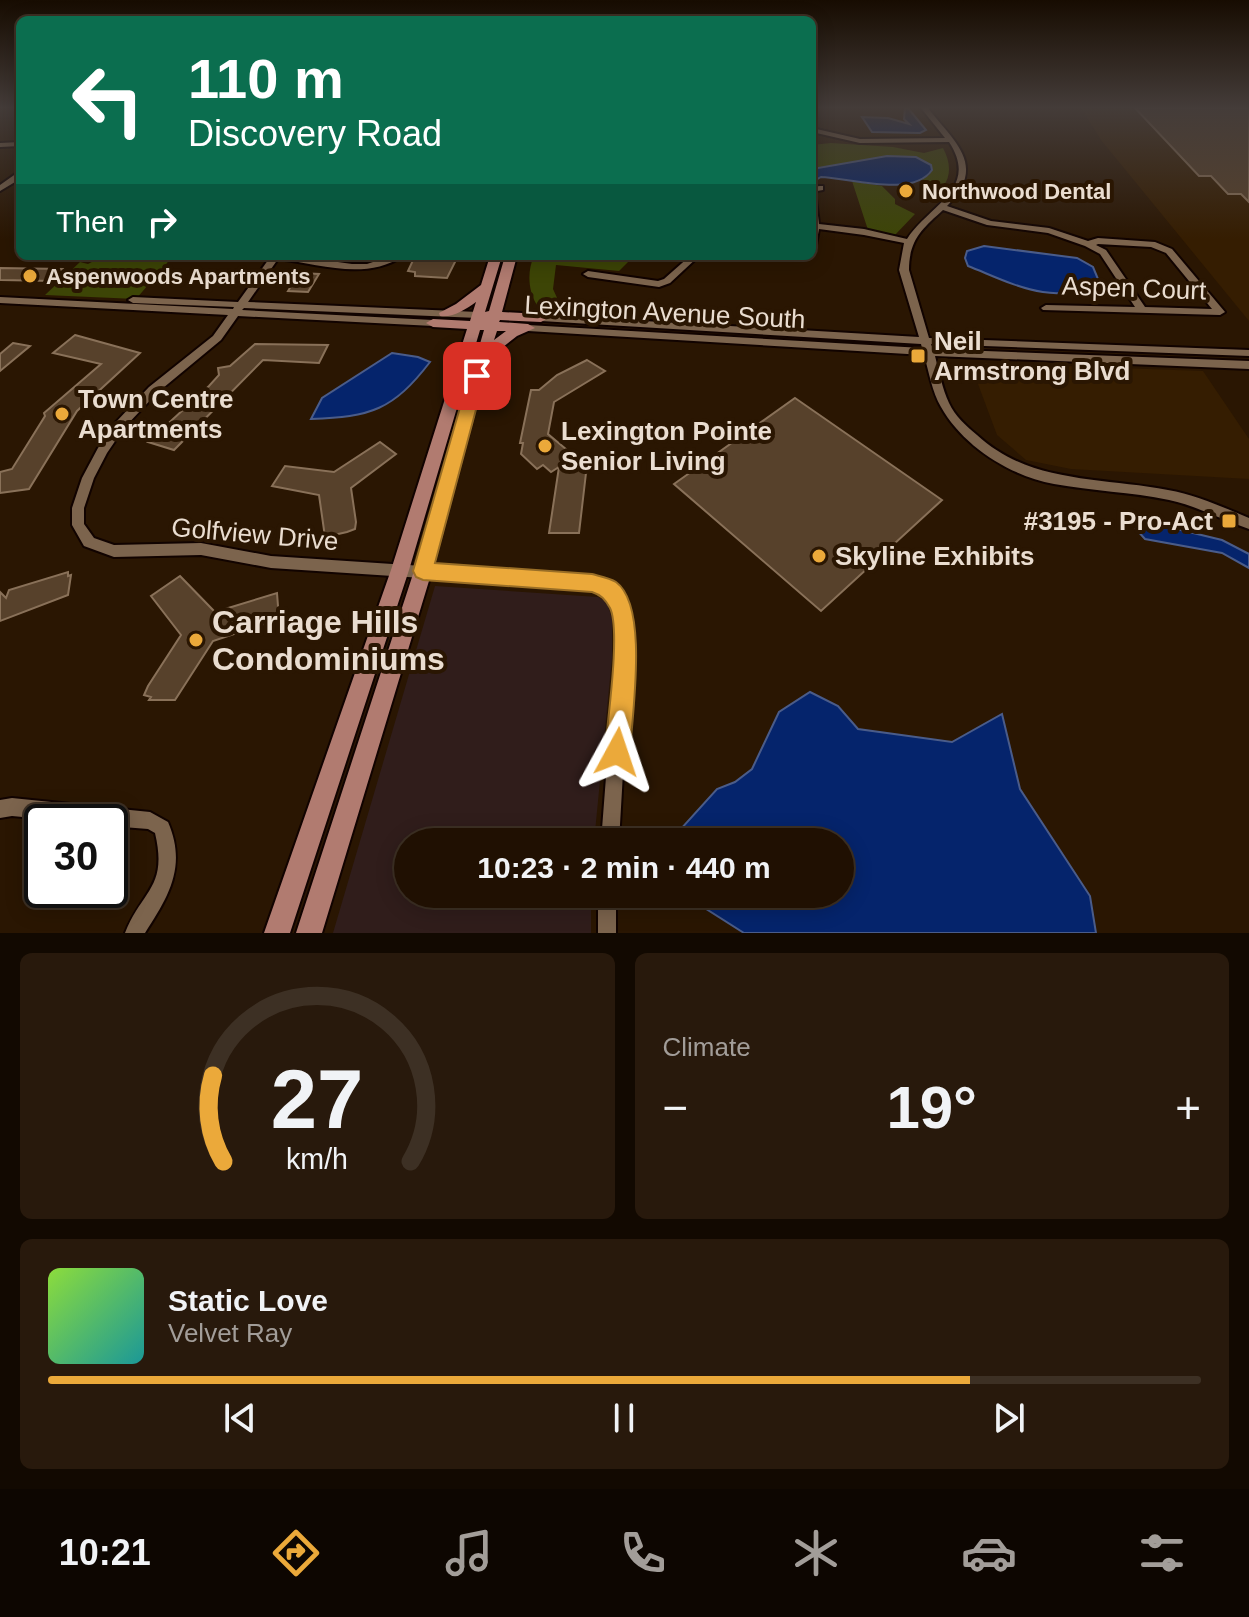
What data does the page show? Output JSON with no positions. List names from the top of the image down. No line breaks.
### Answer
{"streets":{"main road":["Lexington Avenue South"],"street":["Aspen Court","Golfview Drive"]},"crossings":[["Lexington Avenue South","Golfview Drive"]],"places":{"other":["Northwood Dental","Aspenwoods Apartments","Town Centre Apartments","Lexington Pointe Senior Living","Skyline Exhibits","Carriage Hills Condominiums"],"transit":["Neil Armstrong Blvd","#3195 - Pro-Act"]},"page":{"turn":["110 m","Discovery Road"],"then":"Then","limit":"30","trip":"10:23 · 2 min · 440 m","tile":"Climate","heat":["−","19°","+"],"song":["Static Love","Velvet Ray"],"tabs":"10:21","gauge":["27","km/h"]}}
